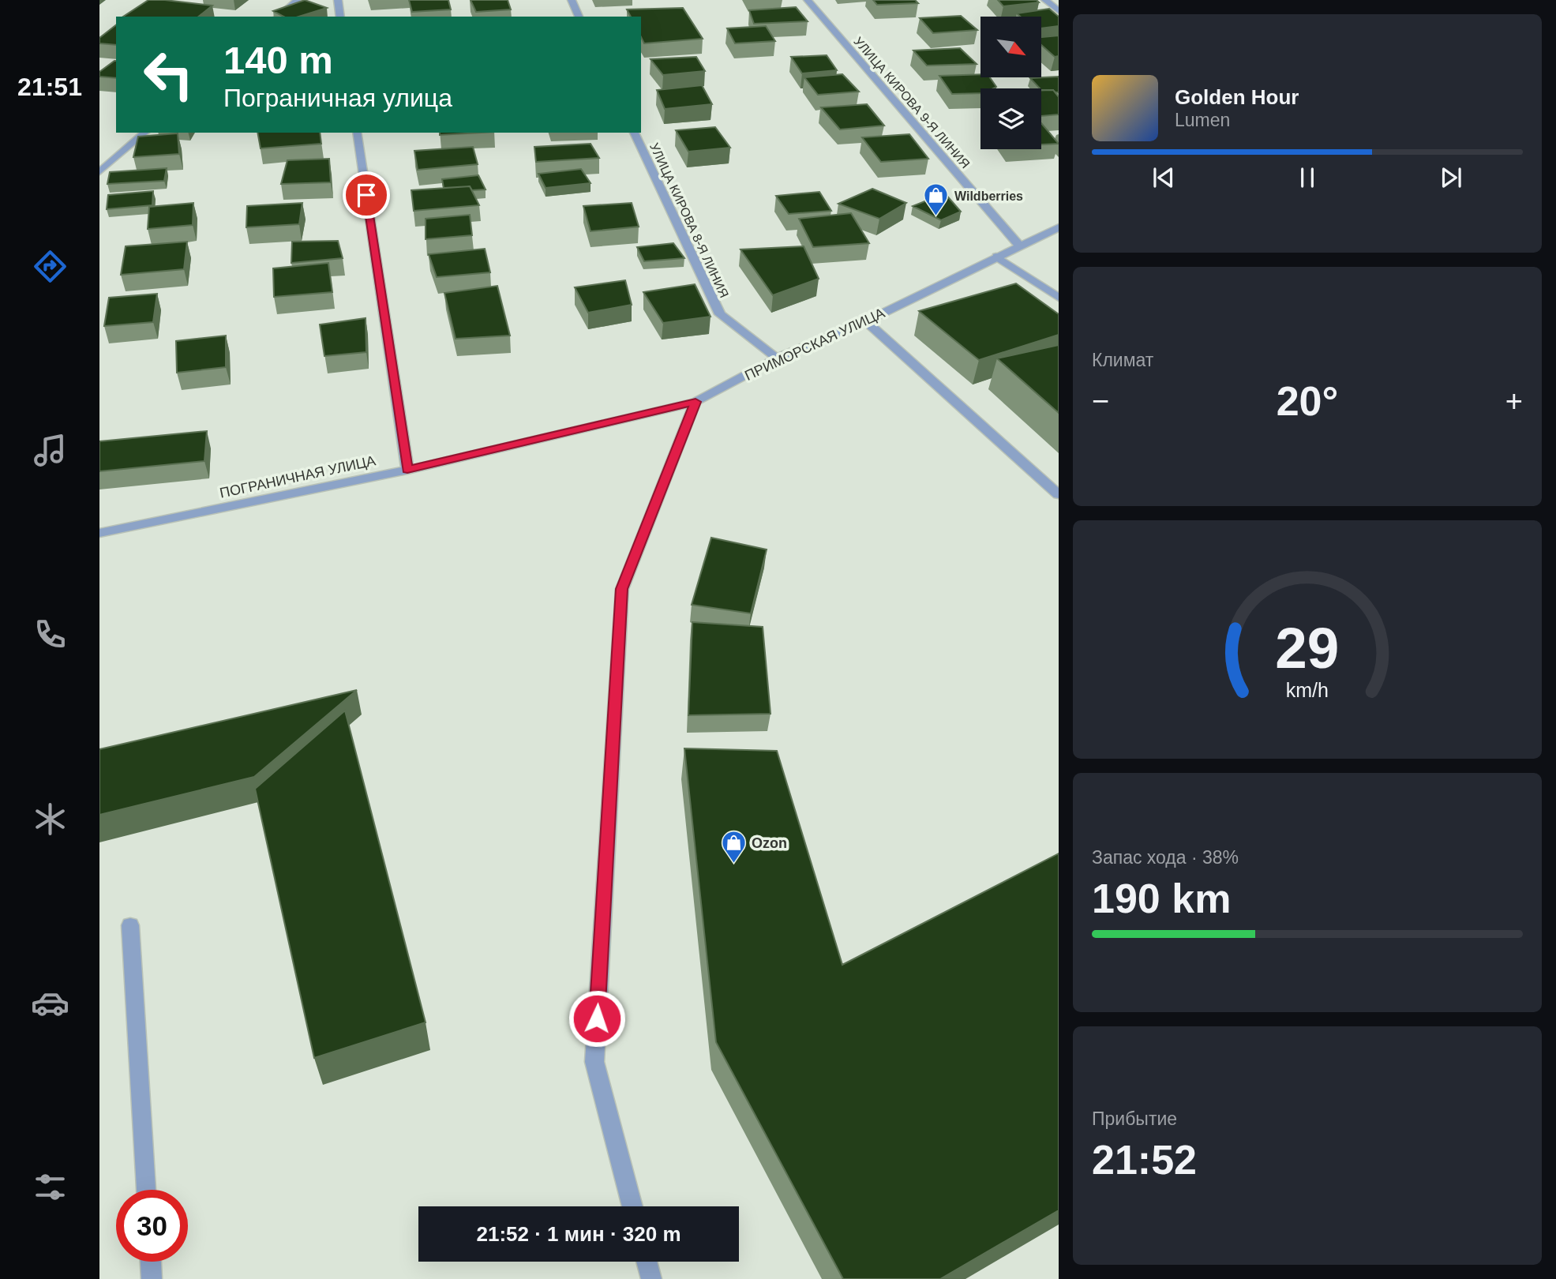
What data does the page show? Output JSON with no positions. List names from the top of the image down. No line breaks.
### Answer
{"streets":{"street":["УЛИЦА КИРОВА 9-Я ЛИНИЯ","УЛИЦА КИРОВА 8-Я ЛИНИЯ","ПРИМОРСКАЯ УЛИЦА","ПОГРАНИЧНАЯ УЛИЦА"]},"crossings":[["УЛИЦА КИРОВА 9-Я ЛИНИЯ","ПРИМОРСКАЯ УЛИЦА"],["УЛИЦА КИРОВА 8-Я ЛИНИЯ","ПРИМОРСКАЯ УЛИЦА"],["ПРИМОРСКАЯ УЛИЦА","ПОГРАНИЧНАЯ УЛИЦА"]],"places":{"shop":["Wildberries","Ozon"]},"north":"bottom right","page":{"tabs":"21:51","turn":["140 m","Пограничная улица"],"song":["Golden Hour","Lumen"],"tile":["Климат",["Запас хода · 38%","190 km"],["Прибытие","21:52"]],"heat":["−","20°","+"],"limit":"30","trip":"21:52 · 1 мин · 320 m","gauge":["29","km/h"]}}
